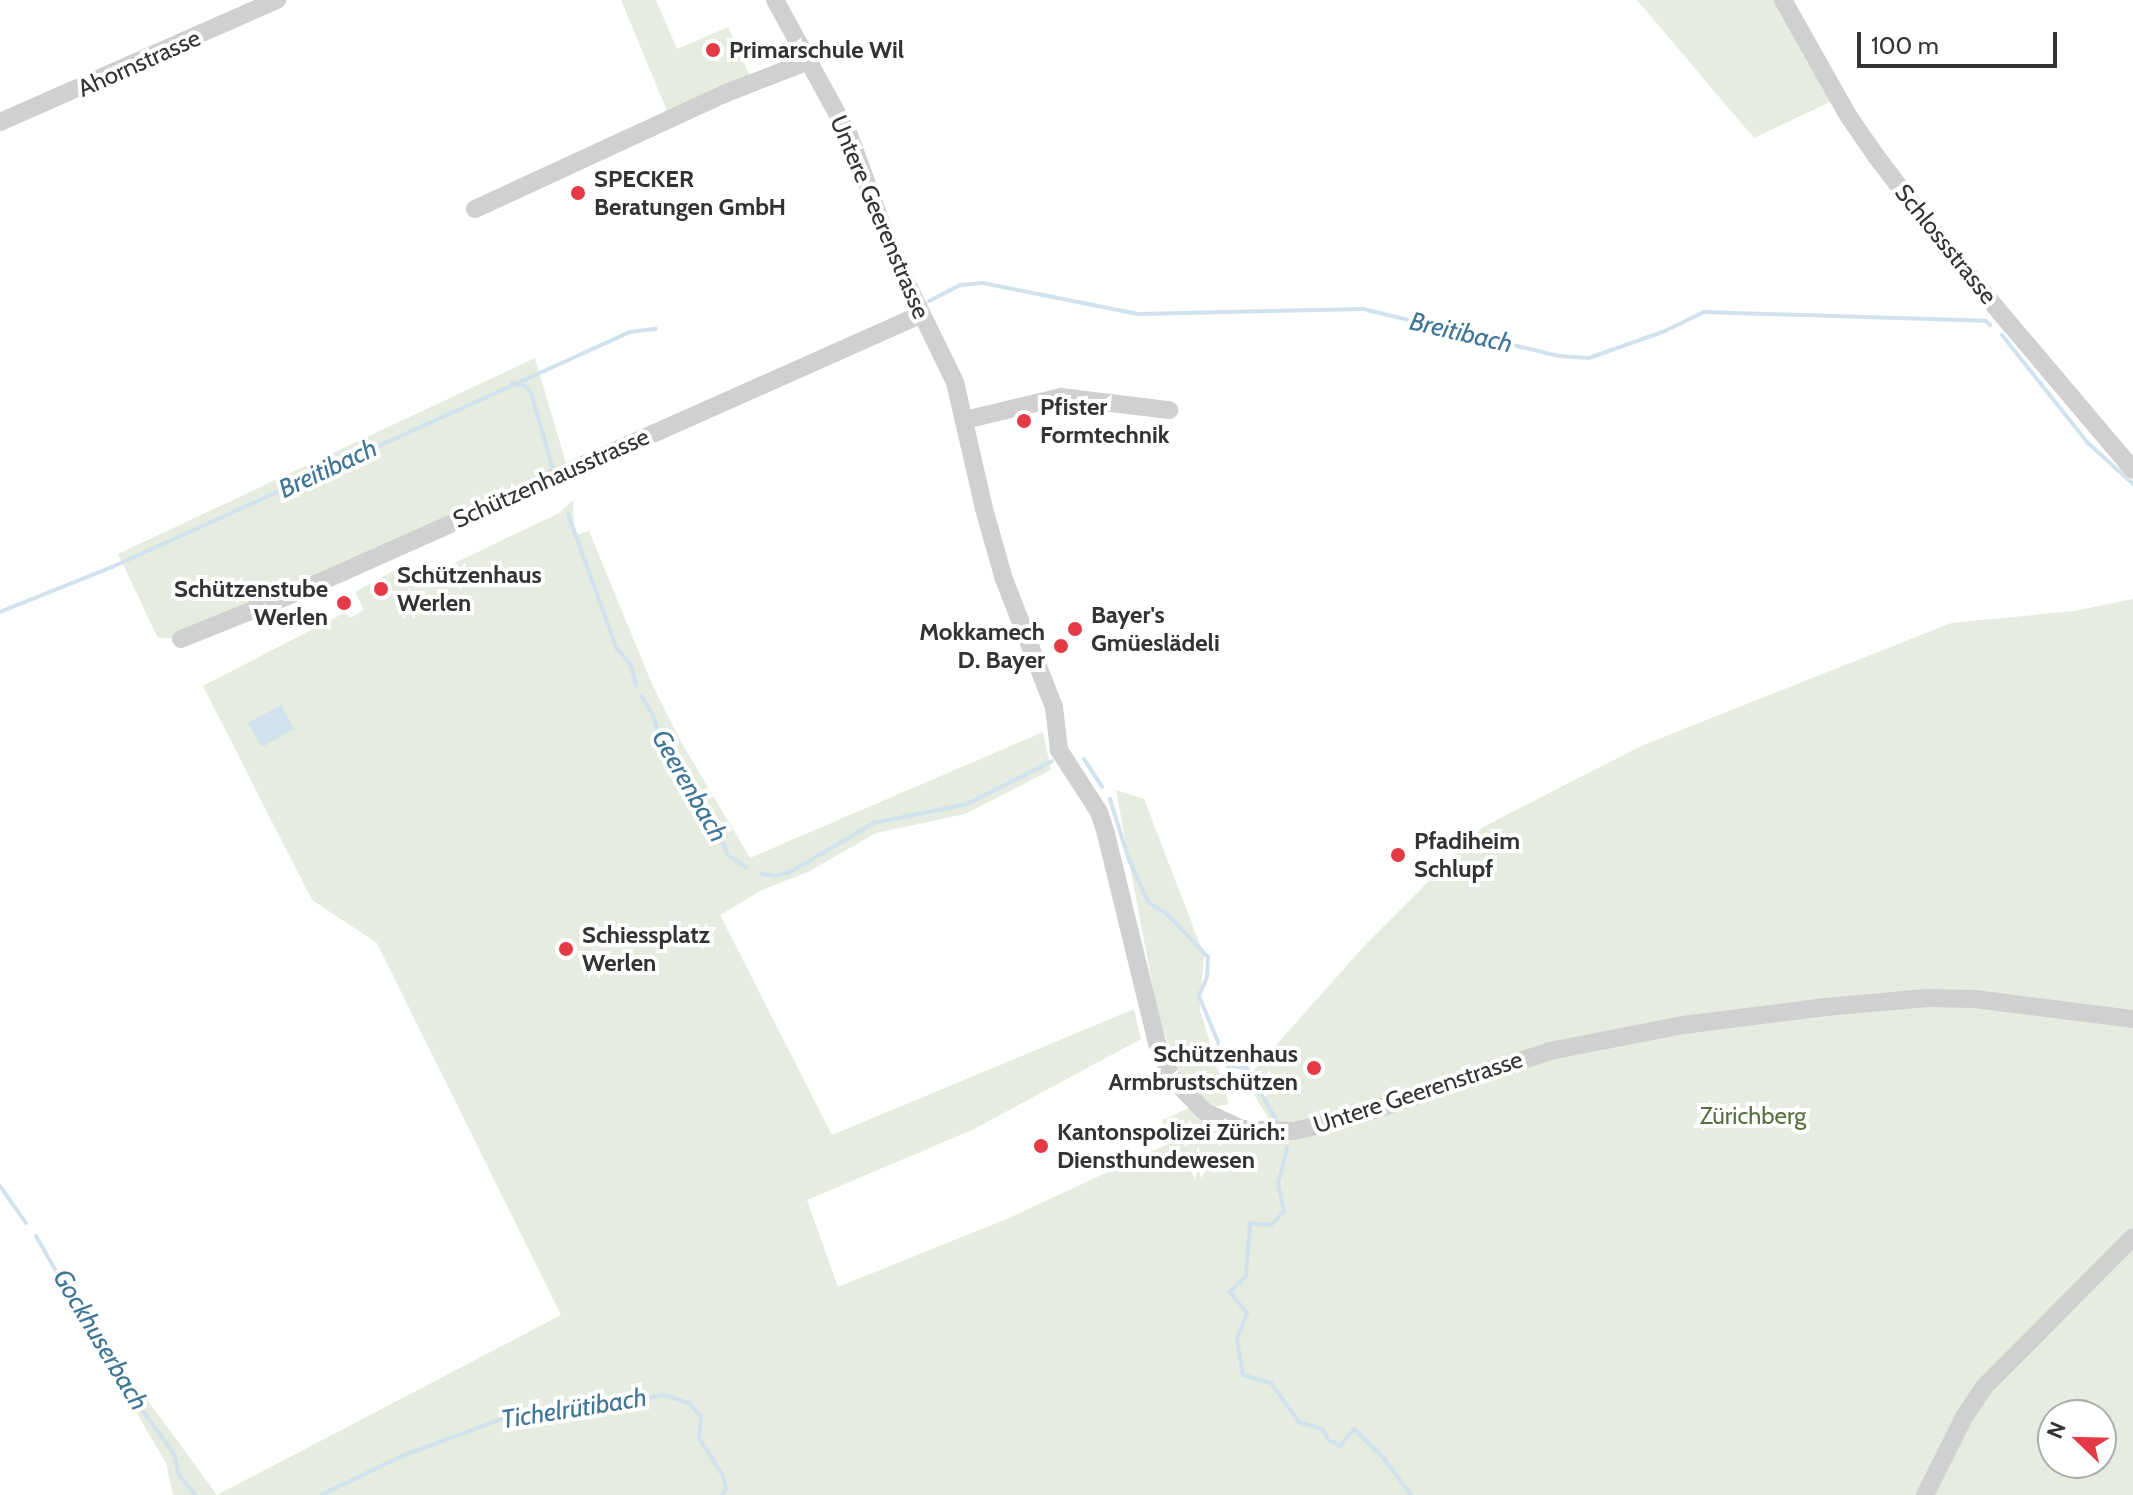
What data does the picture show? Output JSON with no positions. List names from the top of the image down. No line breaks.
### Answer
{"streets":{"street":["Ahornstrasse","Untere Geerenstrasse","Schlossstrasse","Schützenhausstrasse"]},"crossings":[["Untere Geerenstrasse","Schützenhausstrasse"]],"water":["Breitibach","Geerenbach","Gockhuserbach","Tichelrütibach"],"parks":["Zürichberg"],"places":["Primarschule Wil","SPECKER Beratungen GmbH","Pfister Formtechnik","Schützenhaus Werlen","Schützenstube Werlen","Bayer's Gmüeslädeli","Mokkamech D. Bayer","Pfadiheim Schlupf","Schiessplatz Werlen","Schützenhaus Armbrustschützen","Kantonspolizei Zürich: Diensthundewesen"],"scale_bar":"100 m","north":"top left"}
